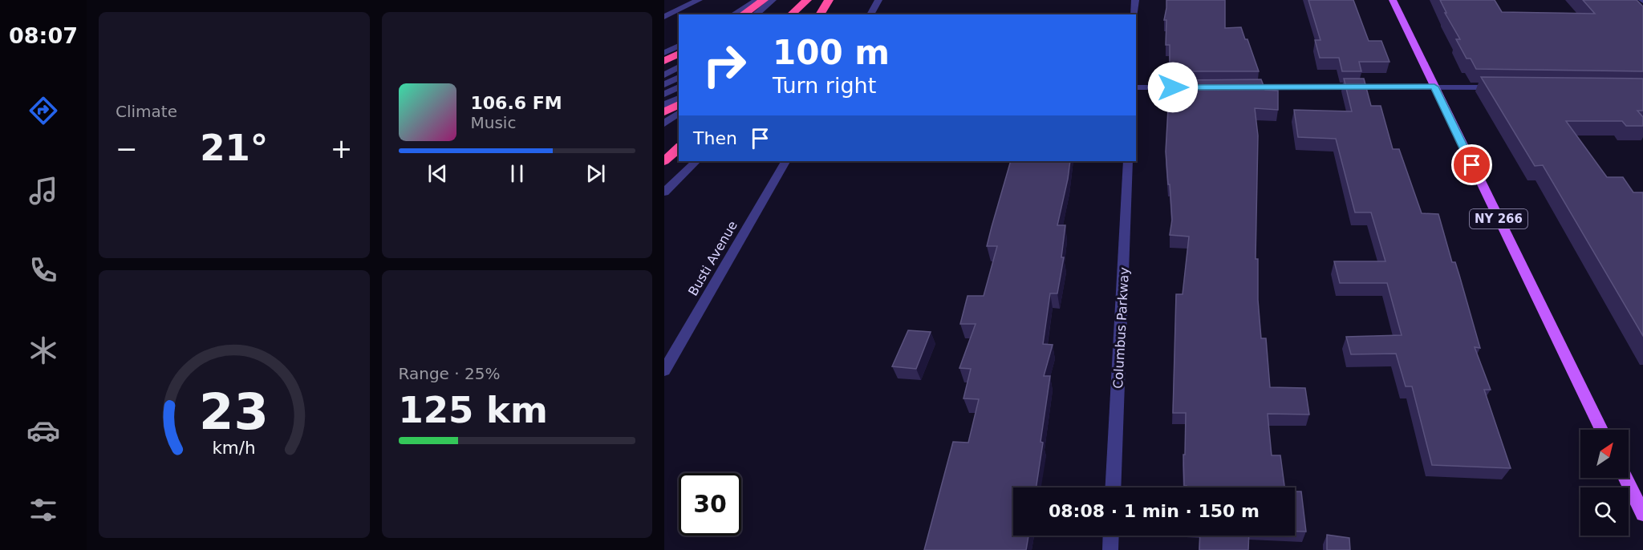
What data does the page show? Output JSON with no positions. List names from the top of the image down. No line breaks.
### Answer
{"streets":{"main road":["NY 266"],"street":["Busti Avenue","Columbus Parkway"]},"north":"top right","page":{"tabs":"08:07","tile":["Climate",["Range · 25%","125 km"]],"turn":["100 m","Turn right"],"song":["106.6 FM","Music"],"then":"Then","heat":["−","21°","+"],"limit":"30","trip":"08:08 · 1 min · 150 m","gauge":["23","km/h"]}}
